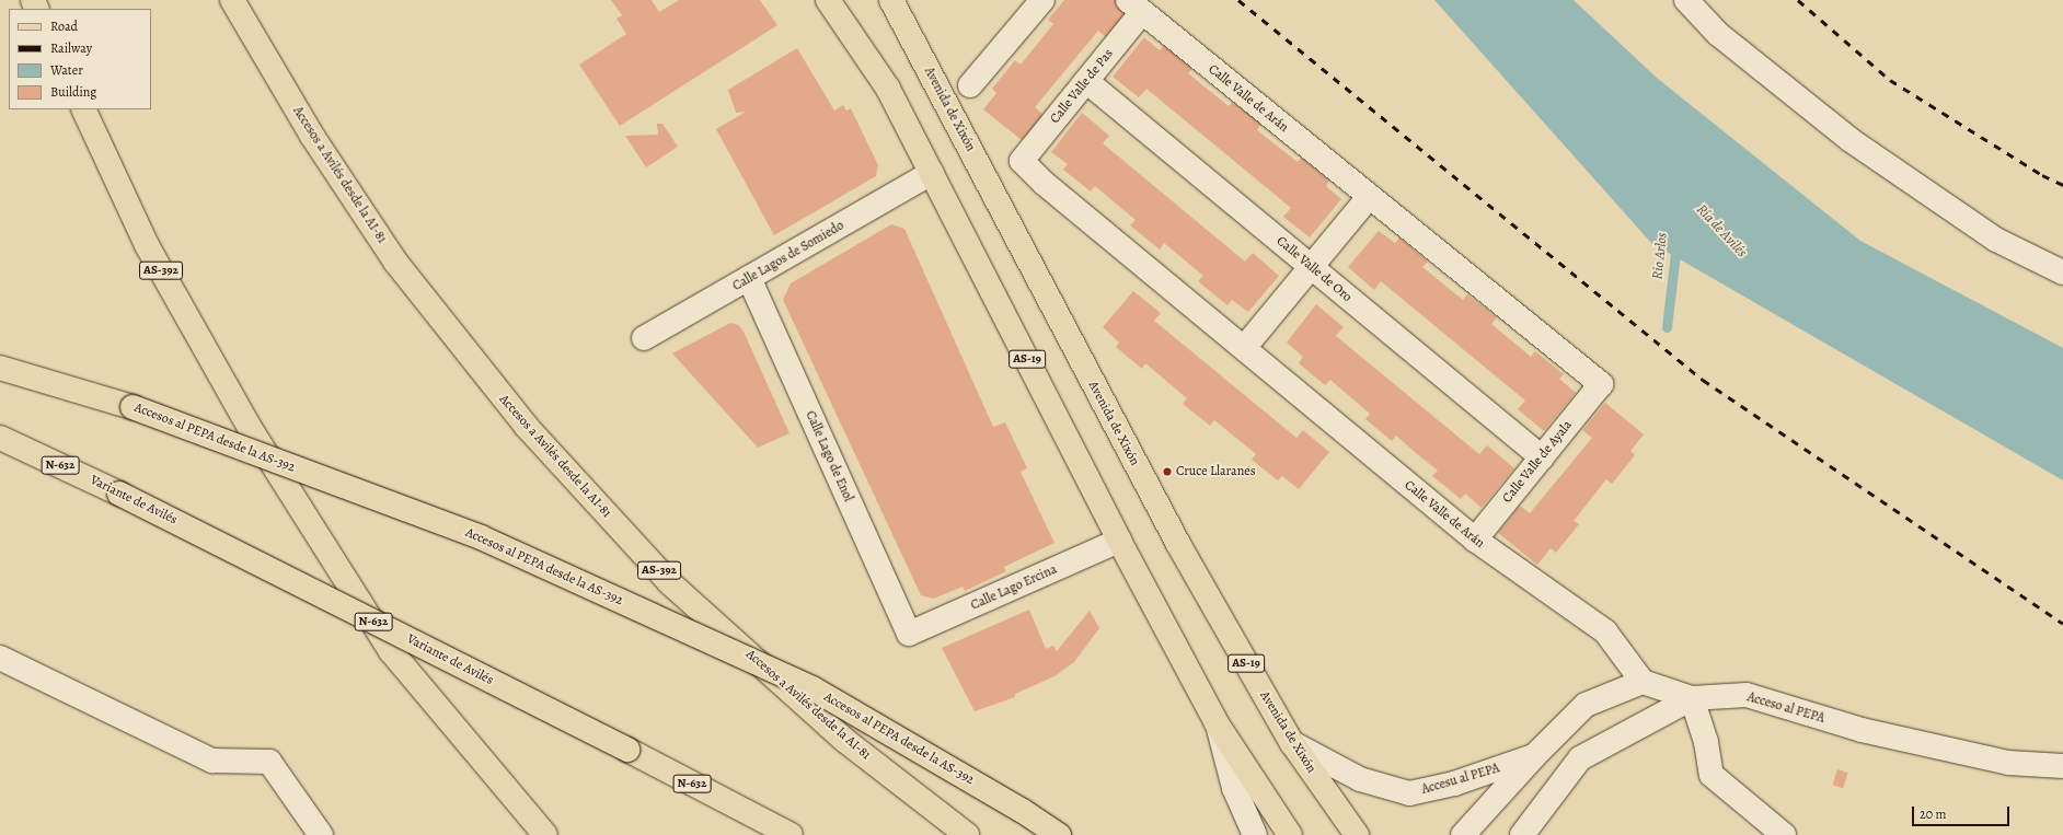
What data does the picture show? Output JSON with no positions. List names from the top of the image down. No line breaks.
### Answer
{"streets":{"main road":["Avenida de Xixón","Accesos a Avilés desde la AI-81","AS-392","AS-19","Accesos al PEPA desde la AS-392","N-632","Variante de Avilés"],"street":["Calle Valle de Pas","Calle Valle de Arán","Calle Lagos de Somiedo","Calle Valle de Oro","Calle Lago de Enol","Calle Valle de Ayala","Calle Lago Ercina","Acceso al PEPA","Accesu al PEPA"]},"crossings":[["Calle Valle de Pas","Calle Valle de Arán"],["Calle Valle de Pas","Calle Valle de Oro"],["Calle Valle de Arán","Calle Valle de Ayala"],["Calle Valle de Arán","Acceso al PEPA"],["Avenida de Xixón","Accesu al PEPA"],["Calle Lagos de Somiedo","AS-19"],["Calle Lagos de Somiedo","Calle Lago de Enol"],["Calle Valle de Oro","Calle Valle de Ayala"],["AS-19","Calle Lago Ercina"],["Calle Lago de Enol","Calle Lago Ercina"]],"water":["Ría de Avilés","Rio Arlos"],"places":["Cruce Llaranes"],"legend":["Road","Railway","Water","Building"],"scale_bar":"20 m"}
